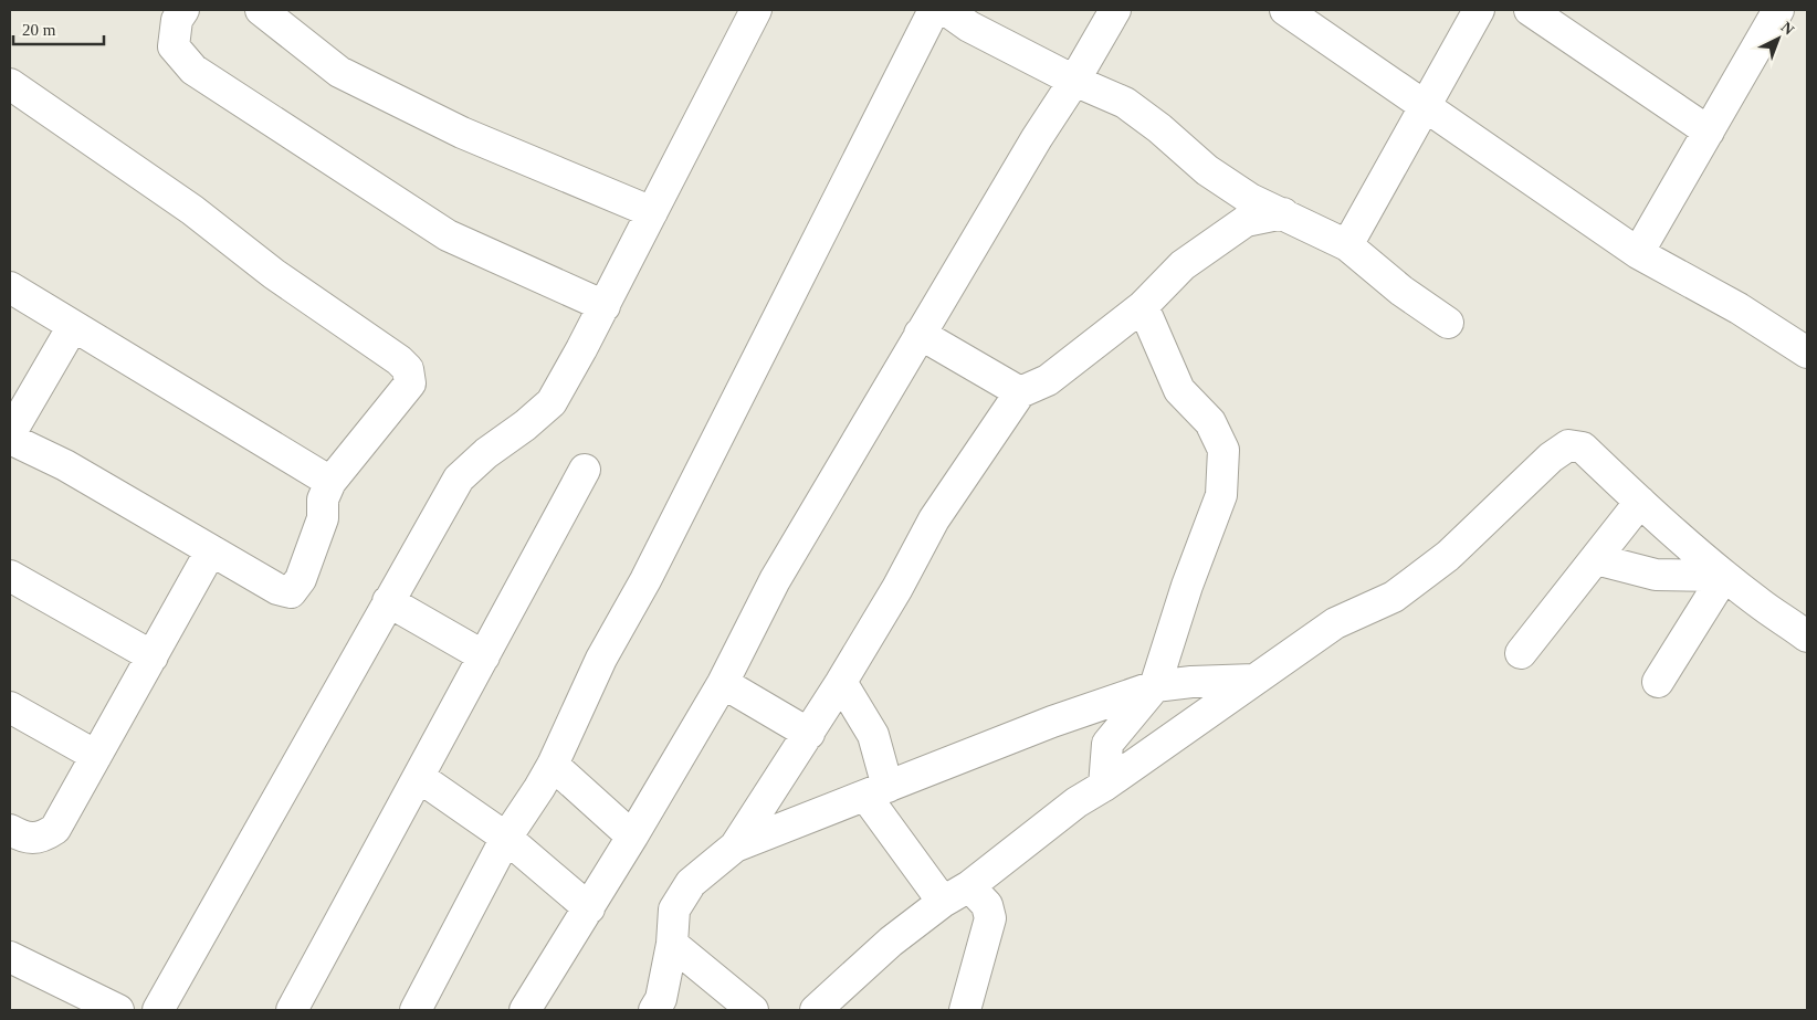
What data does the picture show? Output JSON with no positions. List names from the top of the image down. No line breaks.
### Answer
{"scale_bar":"20 m","north":"top right"}
